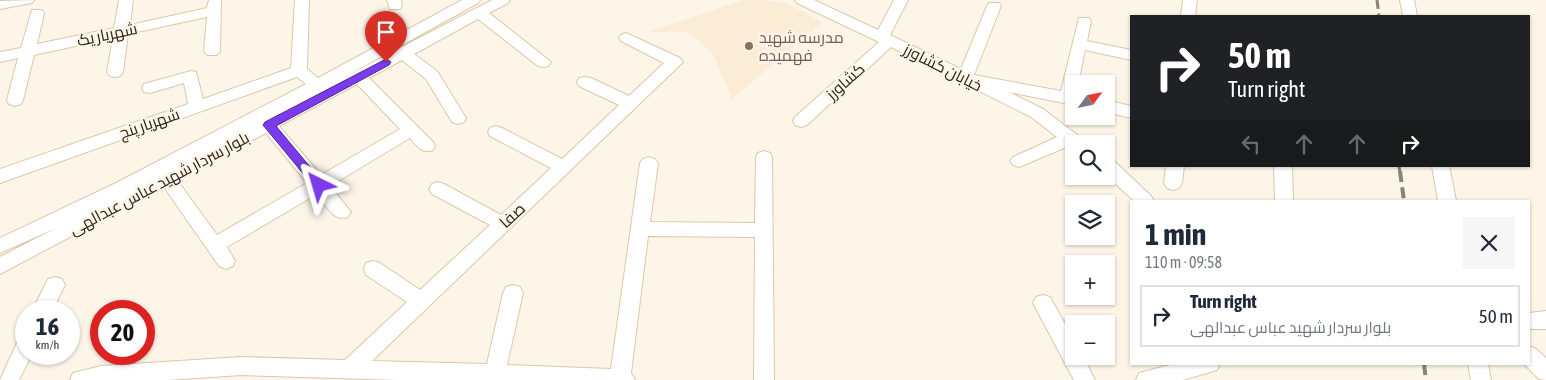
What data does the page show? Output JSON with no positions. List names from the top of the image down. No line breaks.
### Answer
{"streets":{"street":["شهریار یک","خیابان کشاورز","کشاورز","شهریار پنج","بلوار سردار شهید عباس عبدالهی","صفا"]},"crossings":[["خیابان کشاورز","کشاورز"]],"places":["مدرسه شهید فهمیده"],"north":"top right","page":{"turn":["50 m","Turn right"],"map_buttons":["+","−"],"heading":["1 min","110 m · 09:58"],"list":[{"name":"Turn right","note":"بلوار سردار شهید عباس عبدالهی","value":"50 m"}],"speed":"16 km/h","limit":"20"}}
